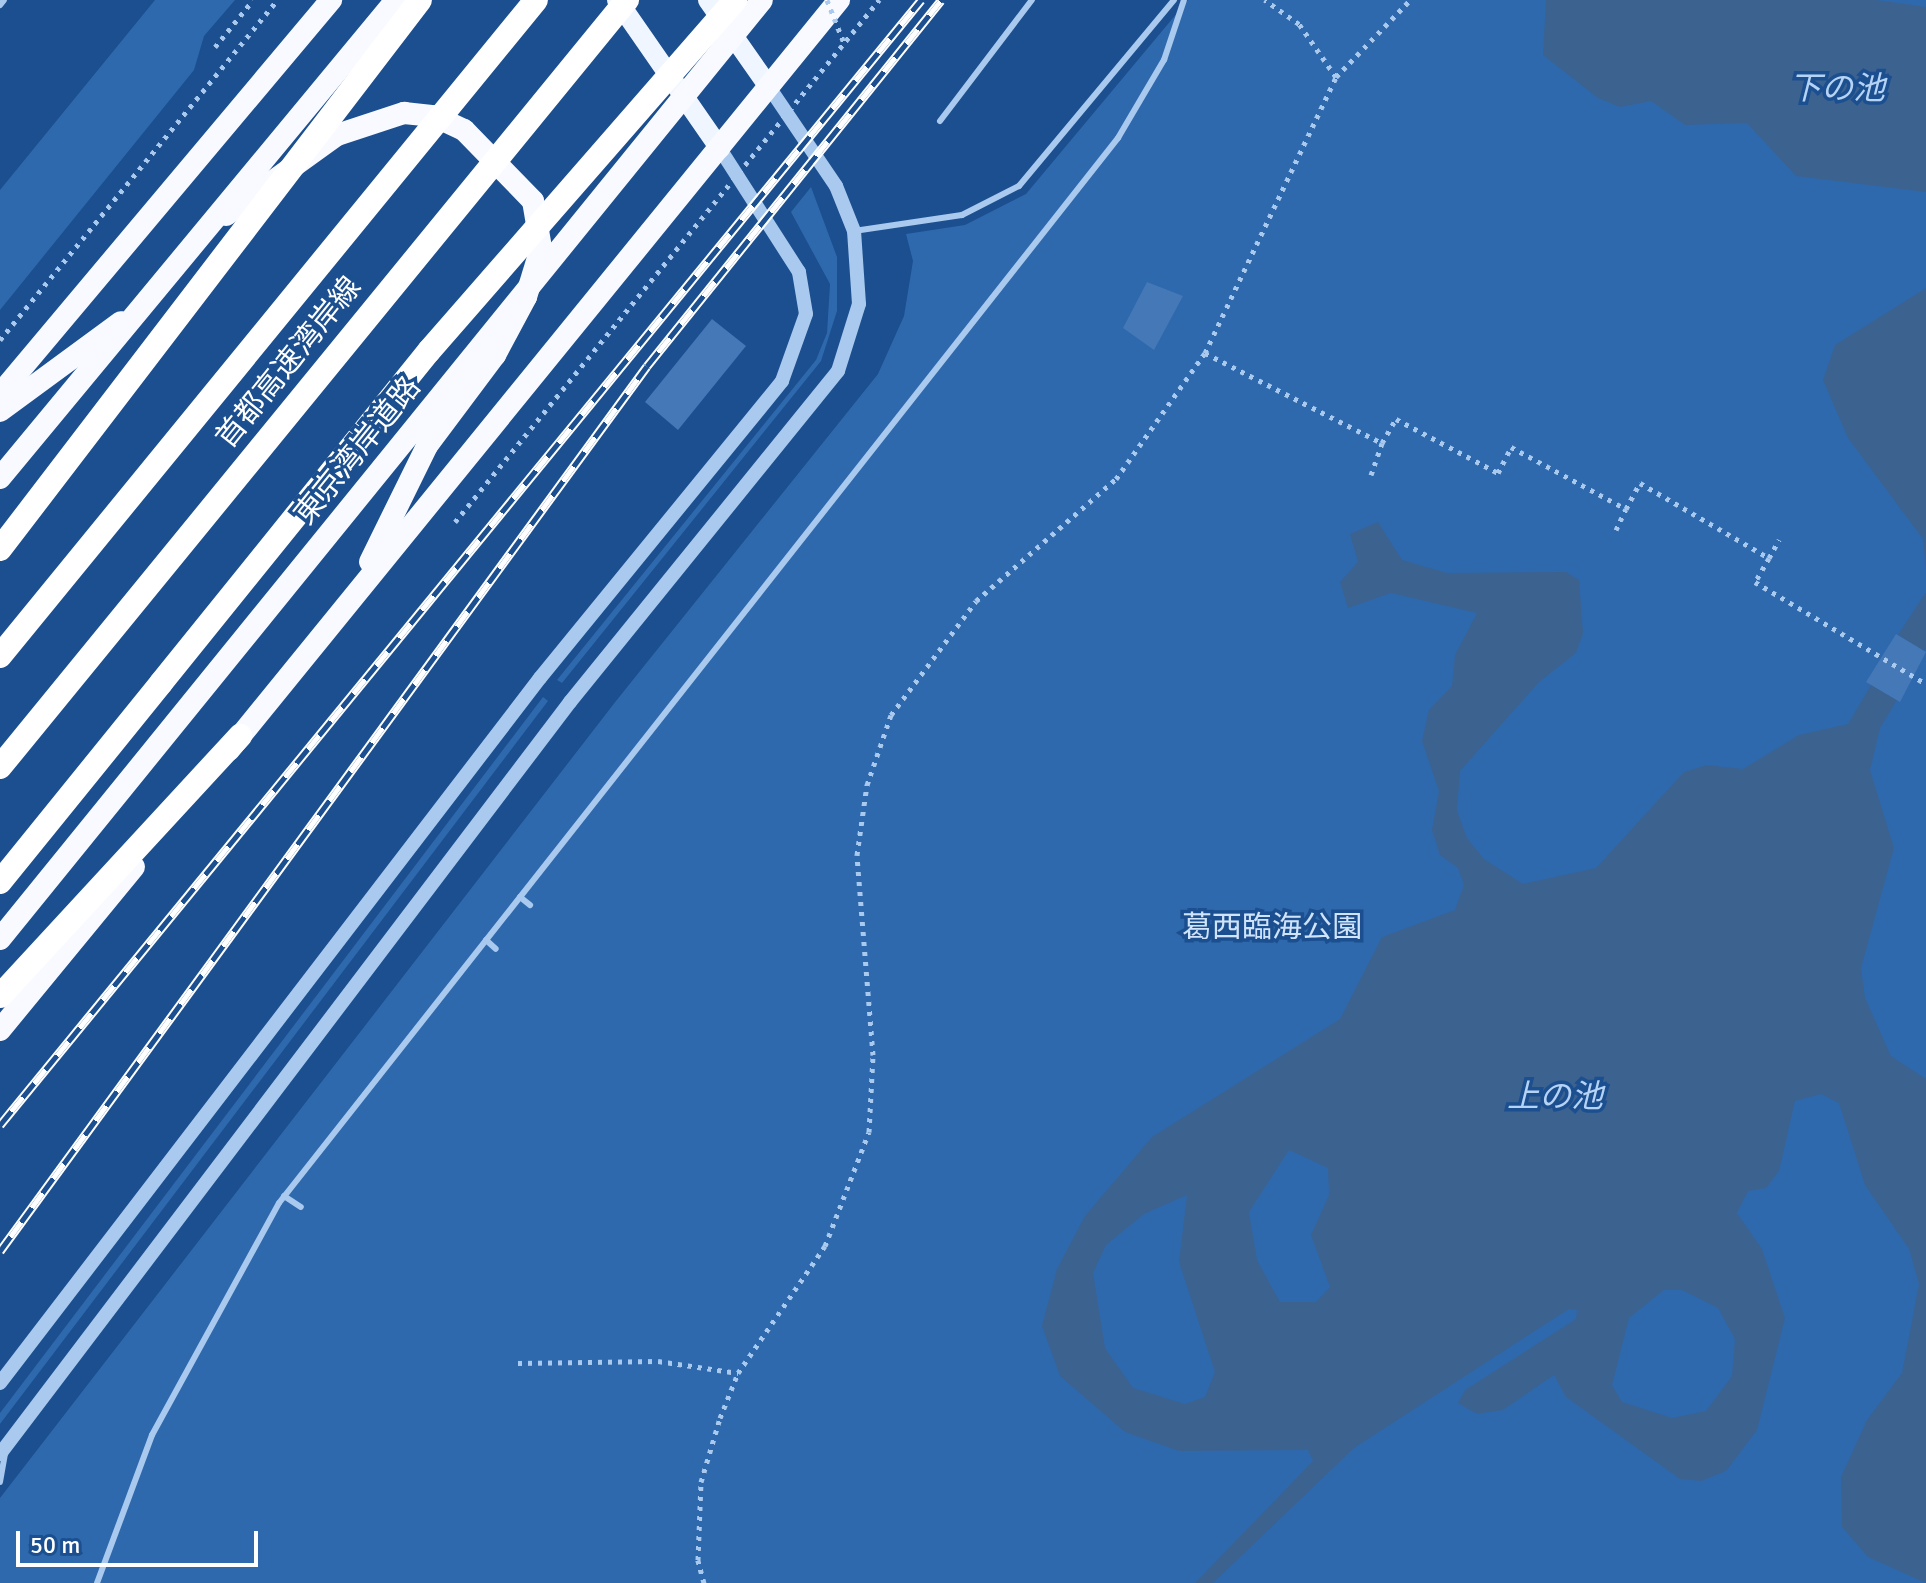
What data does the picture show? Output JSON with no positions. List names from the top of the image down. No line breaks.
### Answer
{"streets":{"highway":["首都高速湾岸線","東京湾岸道路"]},"water":["下の池","上の池"],"parks":["葛西臨海公園"],"scale_bar":"50 m"}
